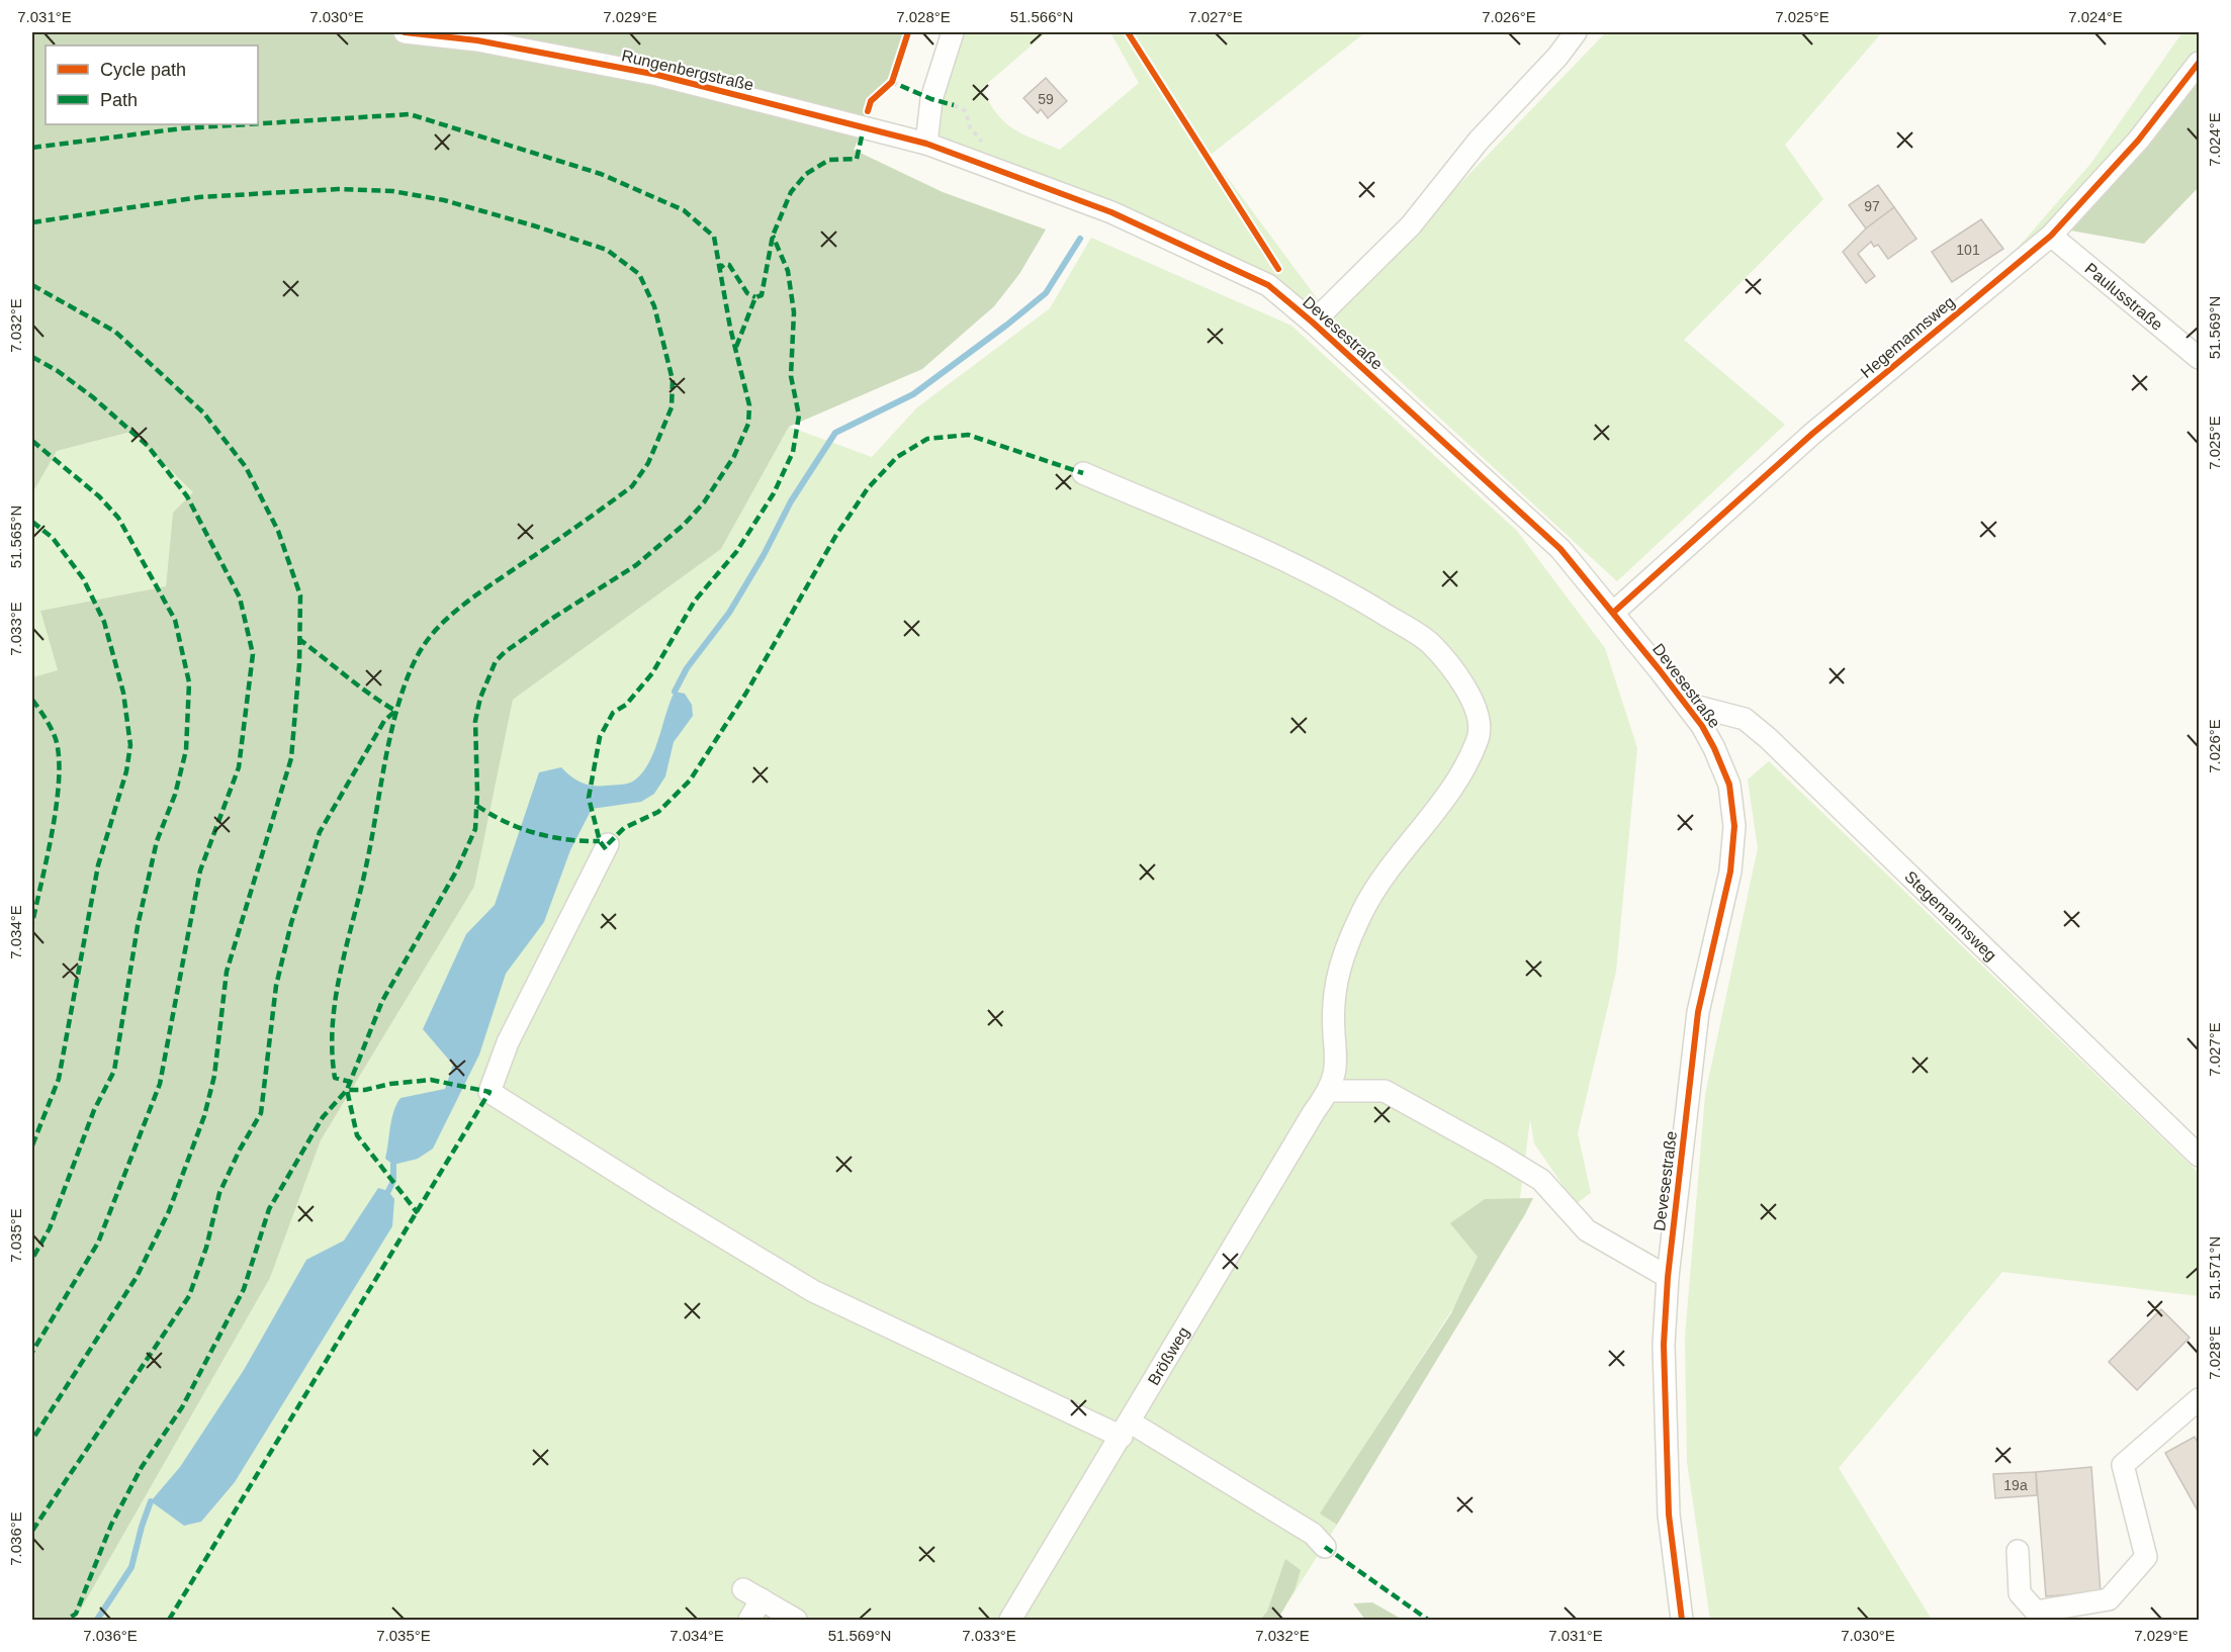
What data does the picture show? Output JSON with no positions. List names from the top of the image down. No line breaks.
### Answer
{"streets":{"street":["Rungenbergstraße","Paulusstraße","Devesestraße","Hegemannsweg","Stegemannsweg","Brößweg"]},"crossings":[["Rungenbergstraße","Devesestraße"],["Paulusstraße","Hegemannsweg"],["Devesestraße","Hegemannsweg"],["Devesestraße","Stegemannsweg"]],"house_numbers":["59","97","101","19a"],"legend":["Cycle path","Path"],"coordinates":["7.031°E","7.030°E","7.029°E","7.028°E","51.566°N","7.027°E","7.026°E","7.025°E","7.024°E","7.032°E","51.569°N","51.565°N","7.033°E","7.034°E","7.035°E","51.571°N","7.036°E"]}
